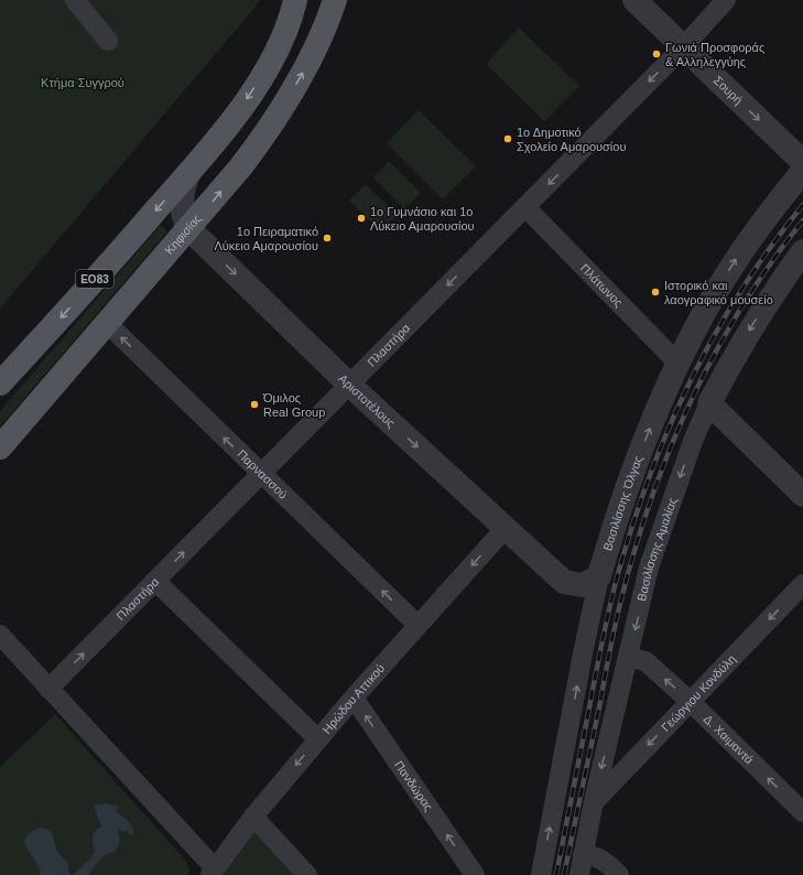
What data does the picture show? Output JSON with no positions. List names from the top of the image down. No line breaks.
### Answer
{"streets":{"main road":["Κηφισίας","ΕΟ83"],"street":["Σουρή","Πλάτωνος","Πλαστήρα","Αριστοτέλους","Παρνασσού","Βασιλίσσης Όλγας","Βασιλίσσης Αμαλίας","Γεώργιου Κονδύλη","Ηρώδου Αττικού","Δ. Χαιμαντά","Πανδώρας"]},"crossings":[["Σουρή","Πλαστήρα"],["Κηφισίας","Αριστοτέλους"],["Κηφισίας","Παρνασσού"],["ΕΟ83","Αριστοτέλους"],["Πλάτωνος","Πλαστήρα"],["Πλάτωνος","Βασιλίσσης Όλγας"],["Πλαστήρα","Αριστοτέλους"],["Πλαστήρα","Παρνασσού"],["Αριστοτέλους","Βασιλίσσης Όλγας"],["Αριστοτέλους","Ηρώδου Αττικού"],["Παρνασσού","Ηρώδου Αττικού"],["Βασιλίσσης Αμαλίας","Γεώργιου Κονδύλη"],["Βασιλίσσης Αμαλίας","Δ. Χαιμαντά"],["Γεώργιου Κονδύλη","Δ. Χαιμαντά"],["Ηρώδου Αττικού","Πανδώρας"]],"one_way":["Σουρή","Αριστοτέλους","Βασιλίσσης Όλγας","Βασιλίσσης Αμαλίας","Γεώργιου Κονδύλη","Ηρώδου Αττικού","Δ. Χαιμαντά"],"parks":["Κτήμα Συγγρού"],"places":["Γωνιά Προσφοράς & Αλληλεγγύης","1ο Δημοτικό Σχολείο Αμαρουσίου","1ο Γυμνάσιο και 1ο Λύκειο Αμαρουσίου","1ο Πειραματικό Λύκειο Αμαρουσίου","Ιστορικό και λαογραφικό μουσείο","Όμιλος Real Group"]}
